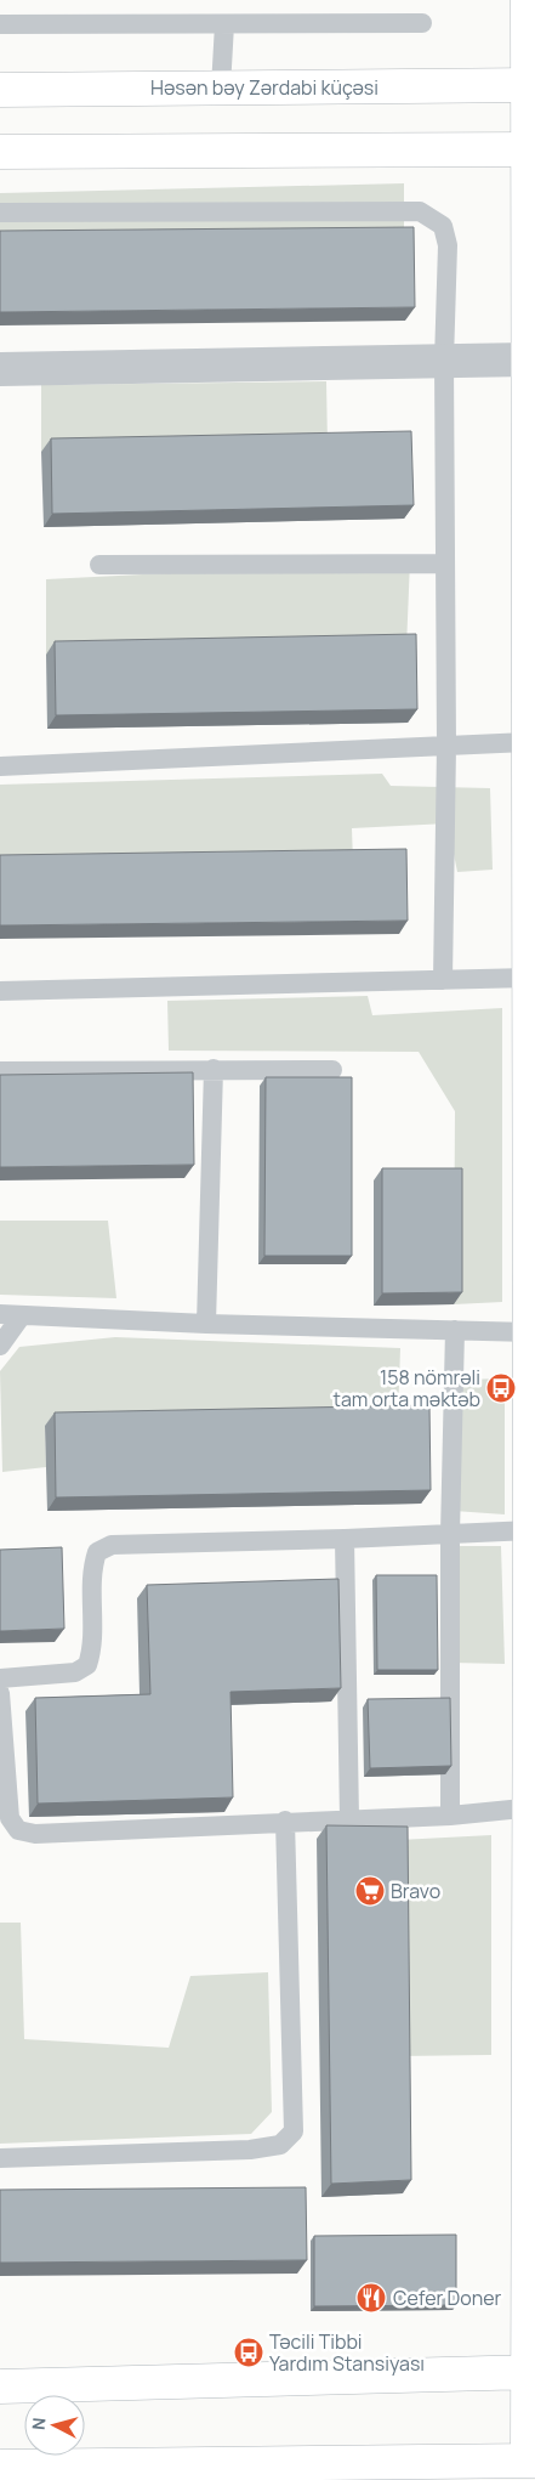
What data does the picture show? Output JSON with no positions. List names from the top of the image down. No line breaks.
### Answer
{"streets":{"main road":["Həsən bəy Zərdabi küçəsi"]},"places":{"bus stop":["158 nömrəli tam orta məktəb","Təcili Tibbi Yardım Stansiyası"],"supermarket":["Bravo"],"restaurant":["Cefer Doner"]},"north":"left"}
